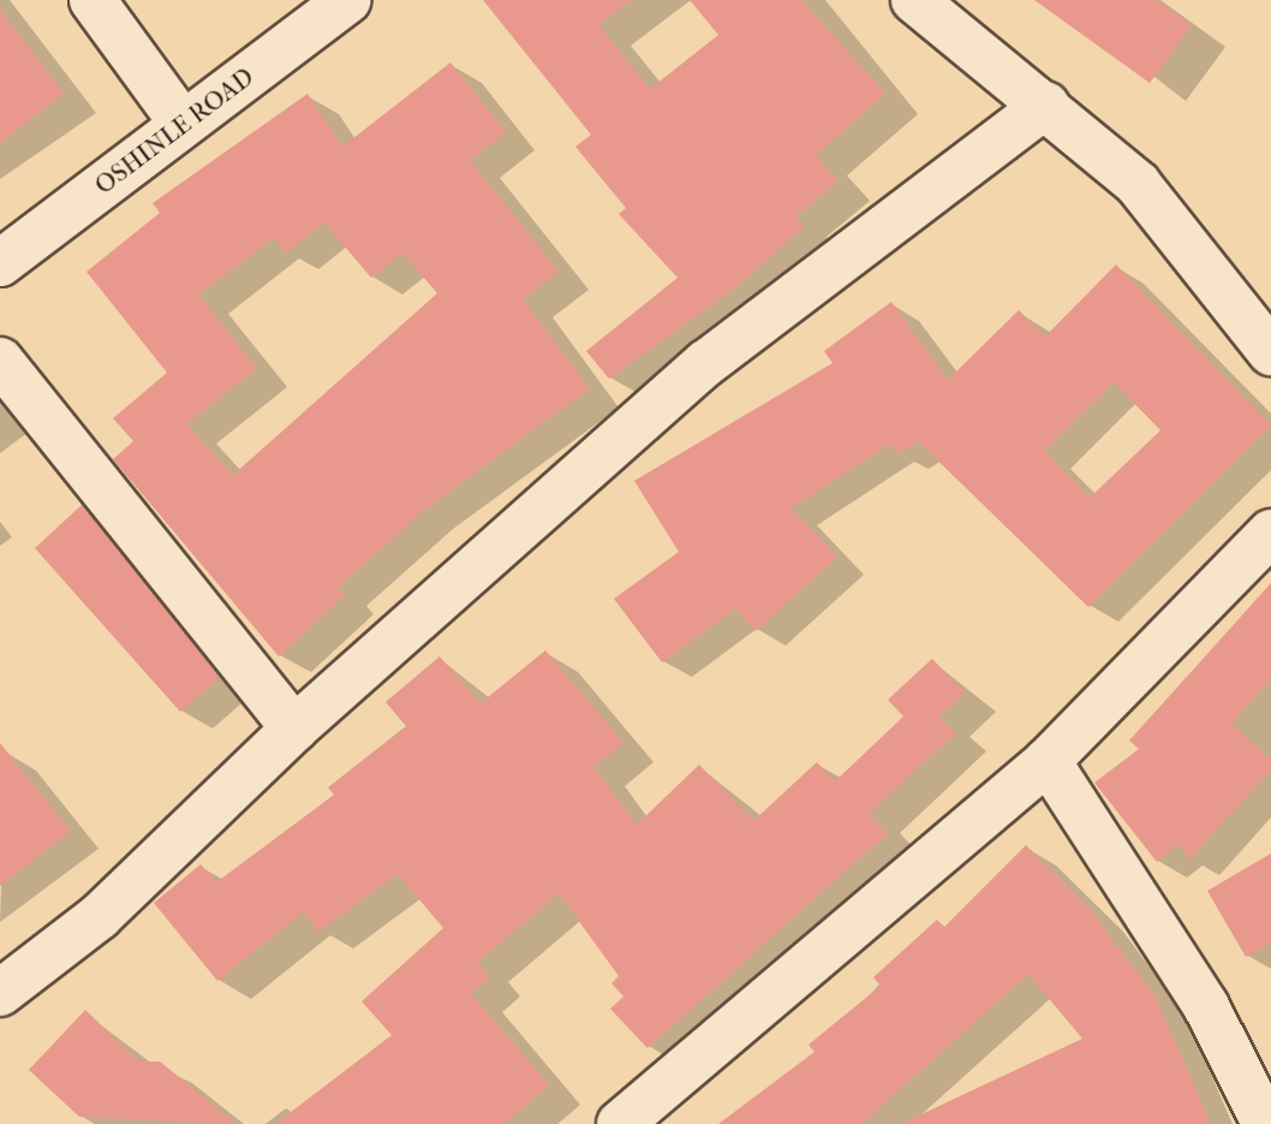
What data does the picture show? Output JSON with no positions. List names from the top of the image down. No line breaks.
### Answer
{"streets":{"street":["OSHINLE ROAD"]}}
